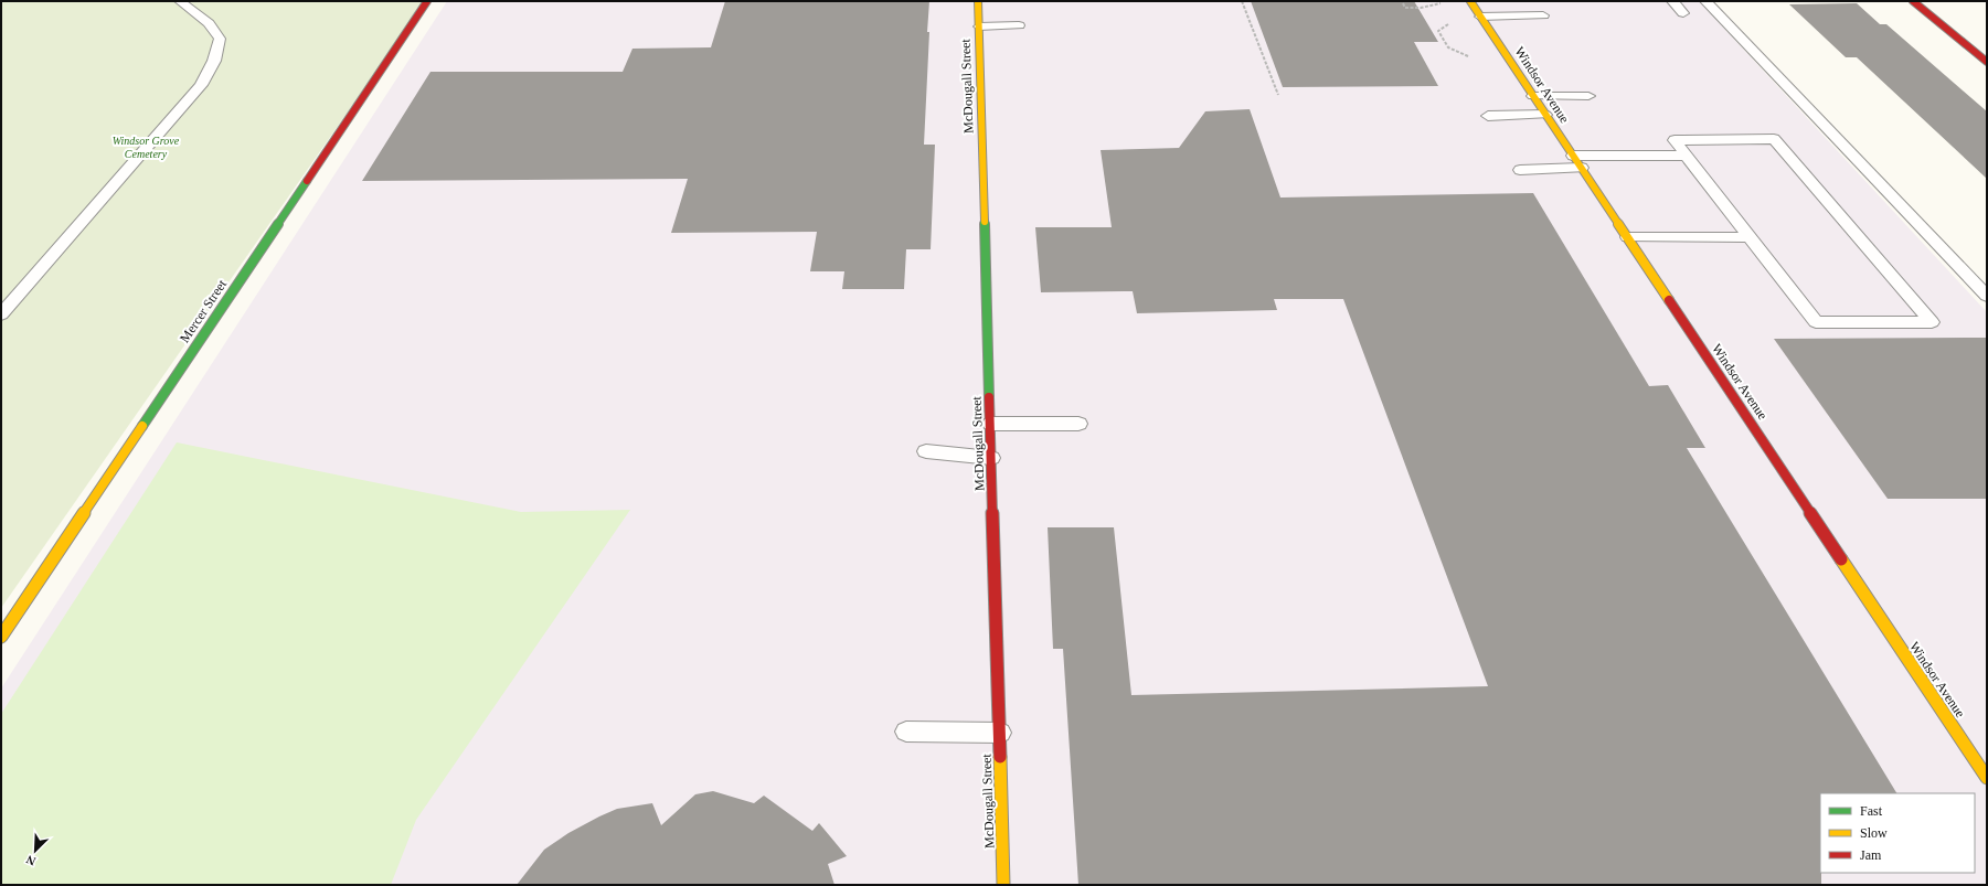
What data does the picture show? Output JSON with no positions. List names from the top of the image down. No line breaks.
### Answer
{"streets":{"street":["Windsor Avenue","McDougall Street","Mercer Street"]},"parks":["Windsor Grove Cemetery"],"legend":["Fast","Slow","Jam"],"north":"bottom left"}
